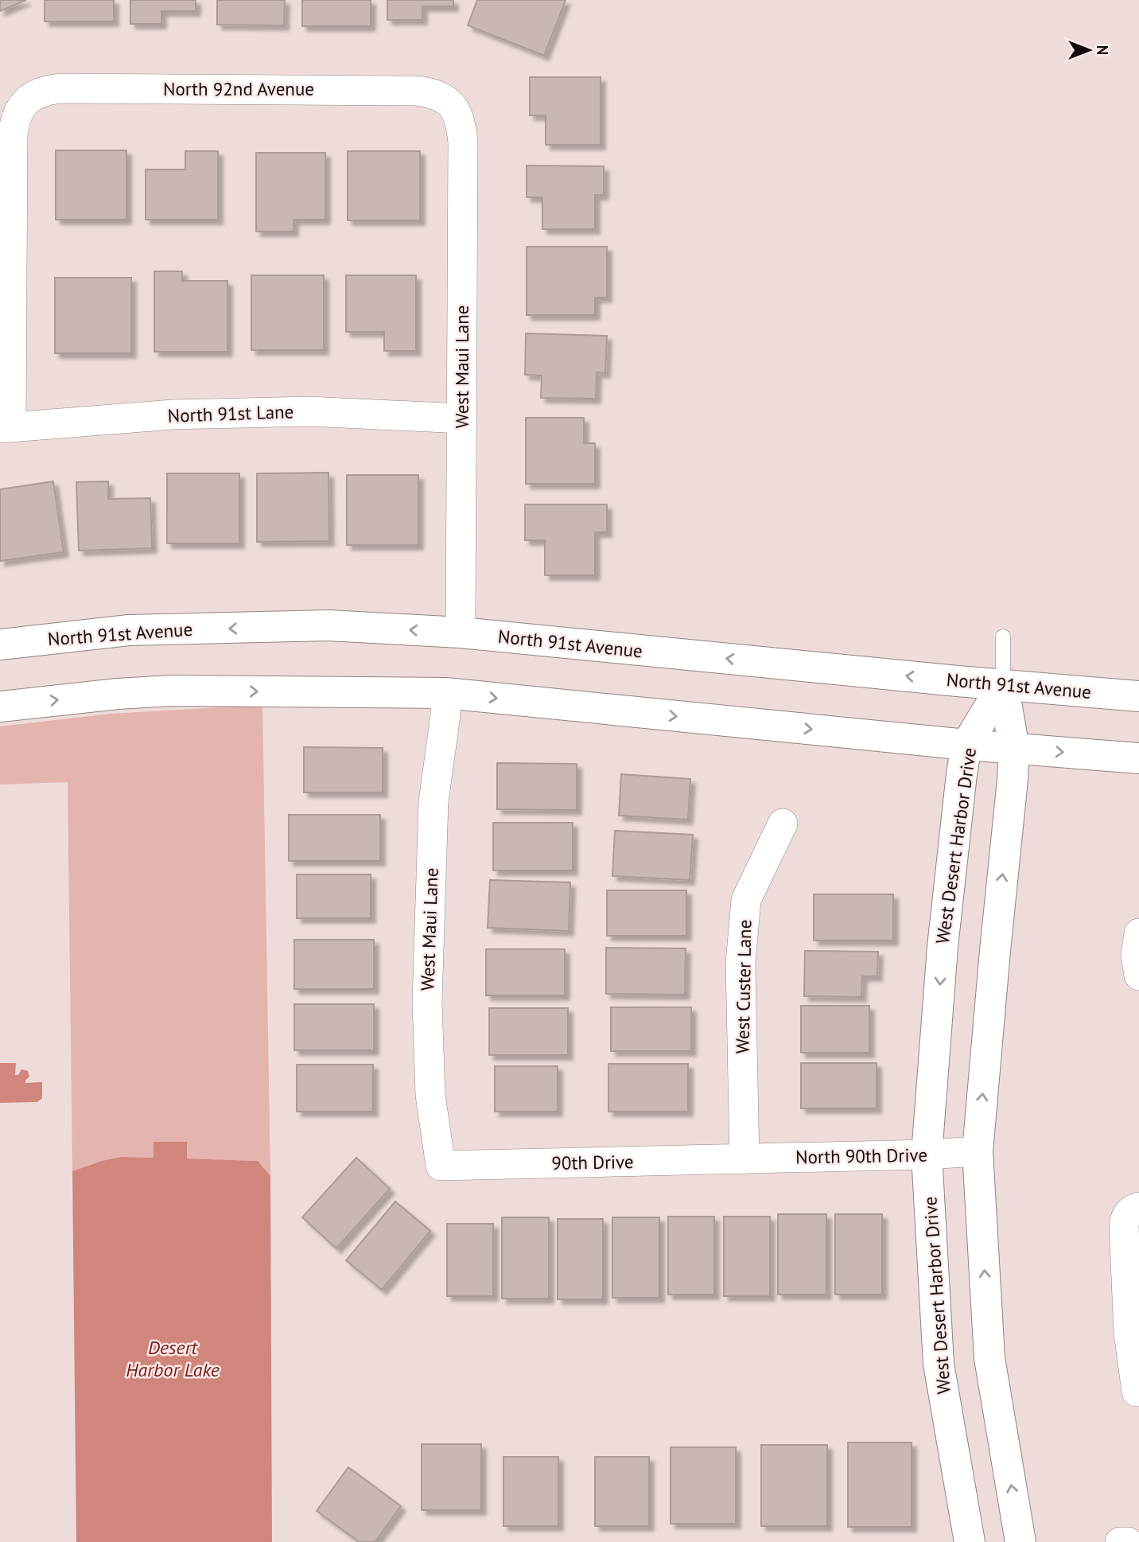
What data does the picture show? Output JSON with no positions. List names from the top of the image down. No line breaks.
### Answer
{"streets":{"main road":["North 91st Avenue","West Desert Harbor Drive"],"street":["North 92nd Avenue","West Maui Lane","North 91st Lane","West Custer Lane","North 90th Drive","90th Drive"]},"crossings":[["North 92nd Avenue","West Maui Lane"],["North 92nd Avenue","North 91st Lane"],["West Maui Lane","North 91st Lane"],["West Maui Lane","North 91st Avenue"],["West Maui Lane","90th Drive"],["North 91st Avenue","West Desert Harbor Drive"],["West Desert Harbor Drive","North 90th Drive"],["West Custer Lane","North 90th Drive"],["West Custer Lane","90th Drive"],["North 90th Drive","90th Drive"]],"water":["Desert Harbor Lake"],"north":"right"}
